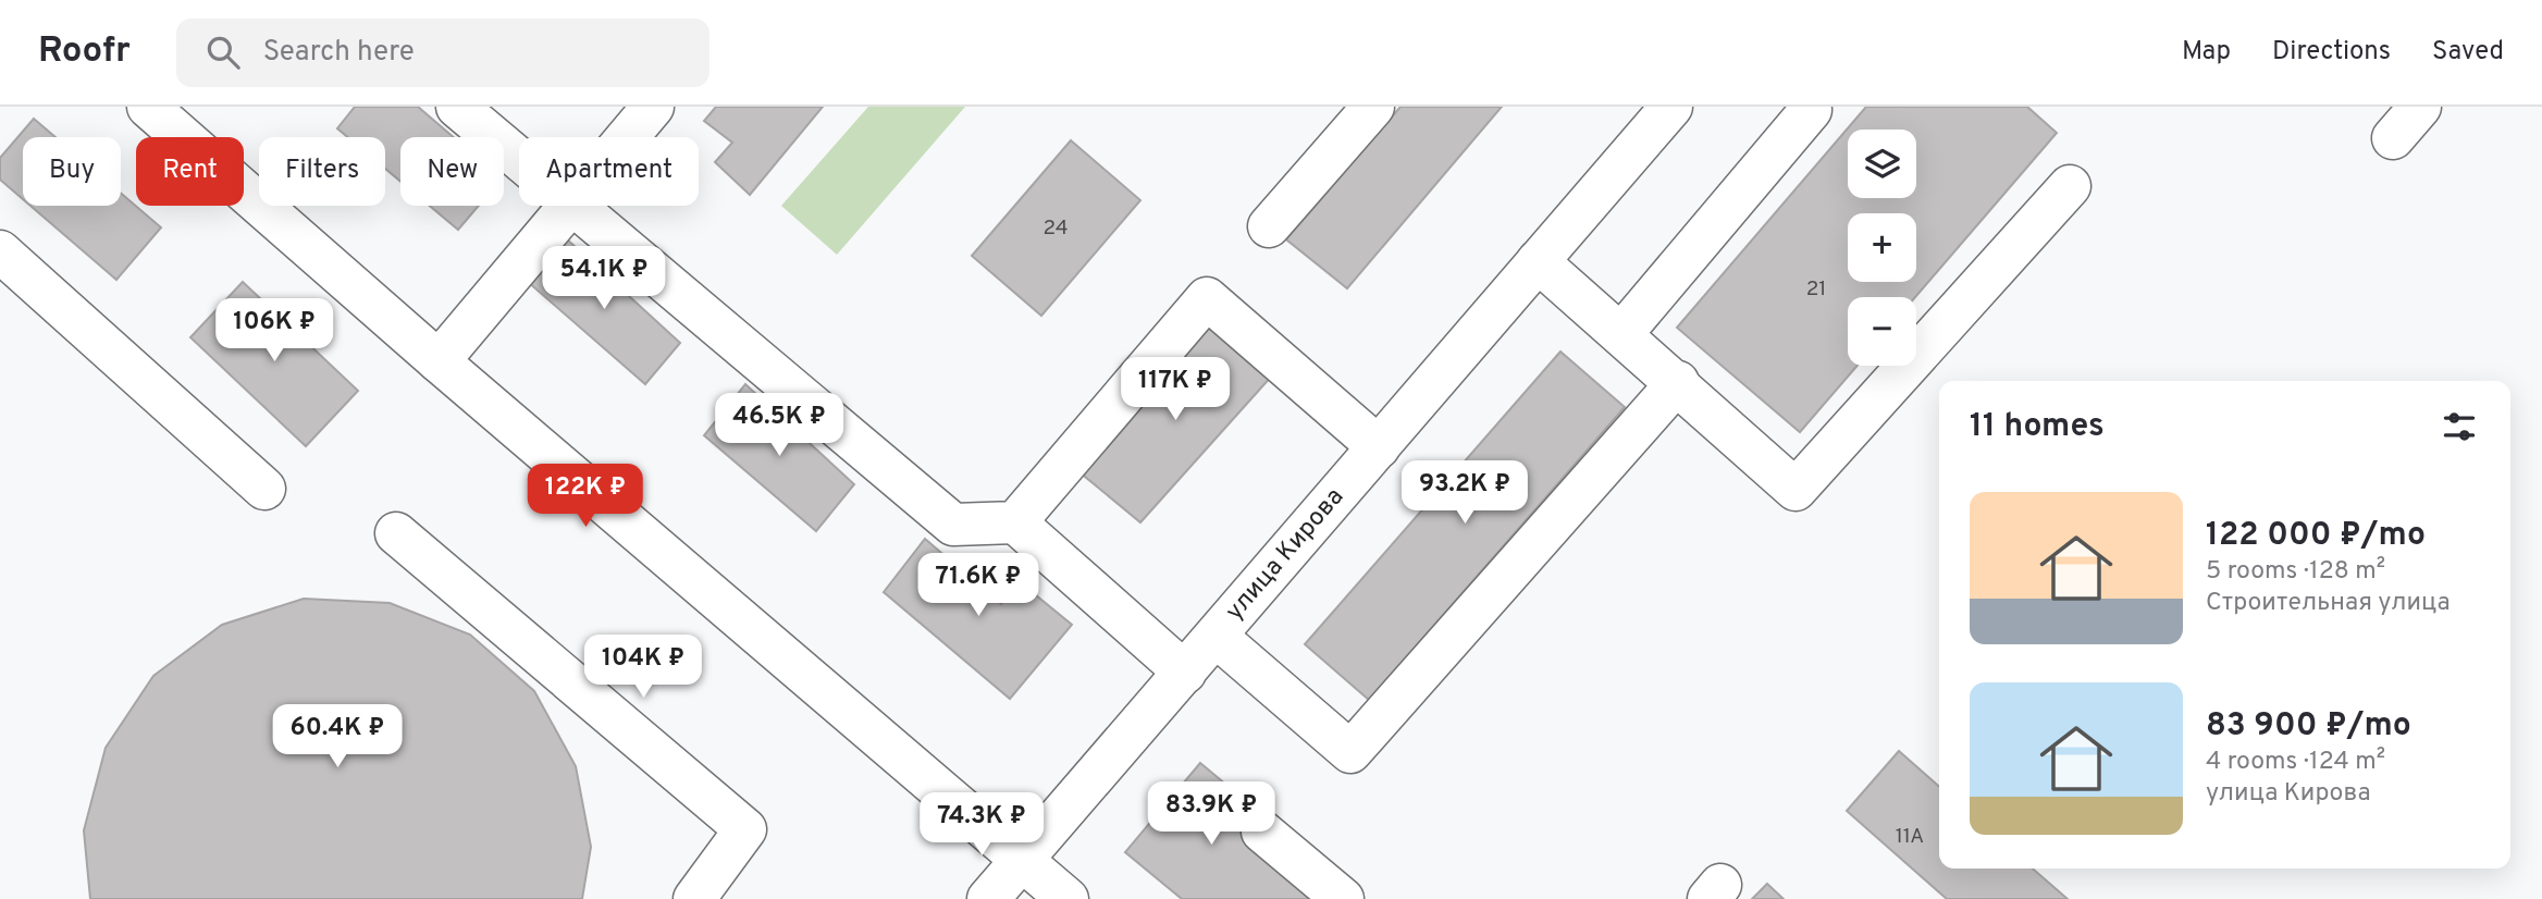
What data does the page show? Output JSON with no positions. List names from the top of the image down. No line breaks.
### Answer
{"streets":{"street":["улица Кирова"]},"house_numbers":["24","21","11А"],"page":{"header":"Roofr","search":"Search here","nav":["Map","Directions","Saved"],"map_buttons":["+","−"],"chip":["Buy","Rent","Filters","New","Apartment"],"price":["54.1K ₽","106K ₽","117K ₽","46.5K ₽","93.2K ₽","122K ₽","71.6K ₽","104K ₽","60.4K ₽","83.9K ₽","74.3K ₽"],"heading":"11 homes","list":[{"name":"122 000 ₽/mo","note":"5 rooms · 128 m² · Строительная улица"},{"name":"83 900 ₽/mo","note":"4 rooms · 124 m² · улица Кирова"}]}}
